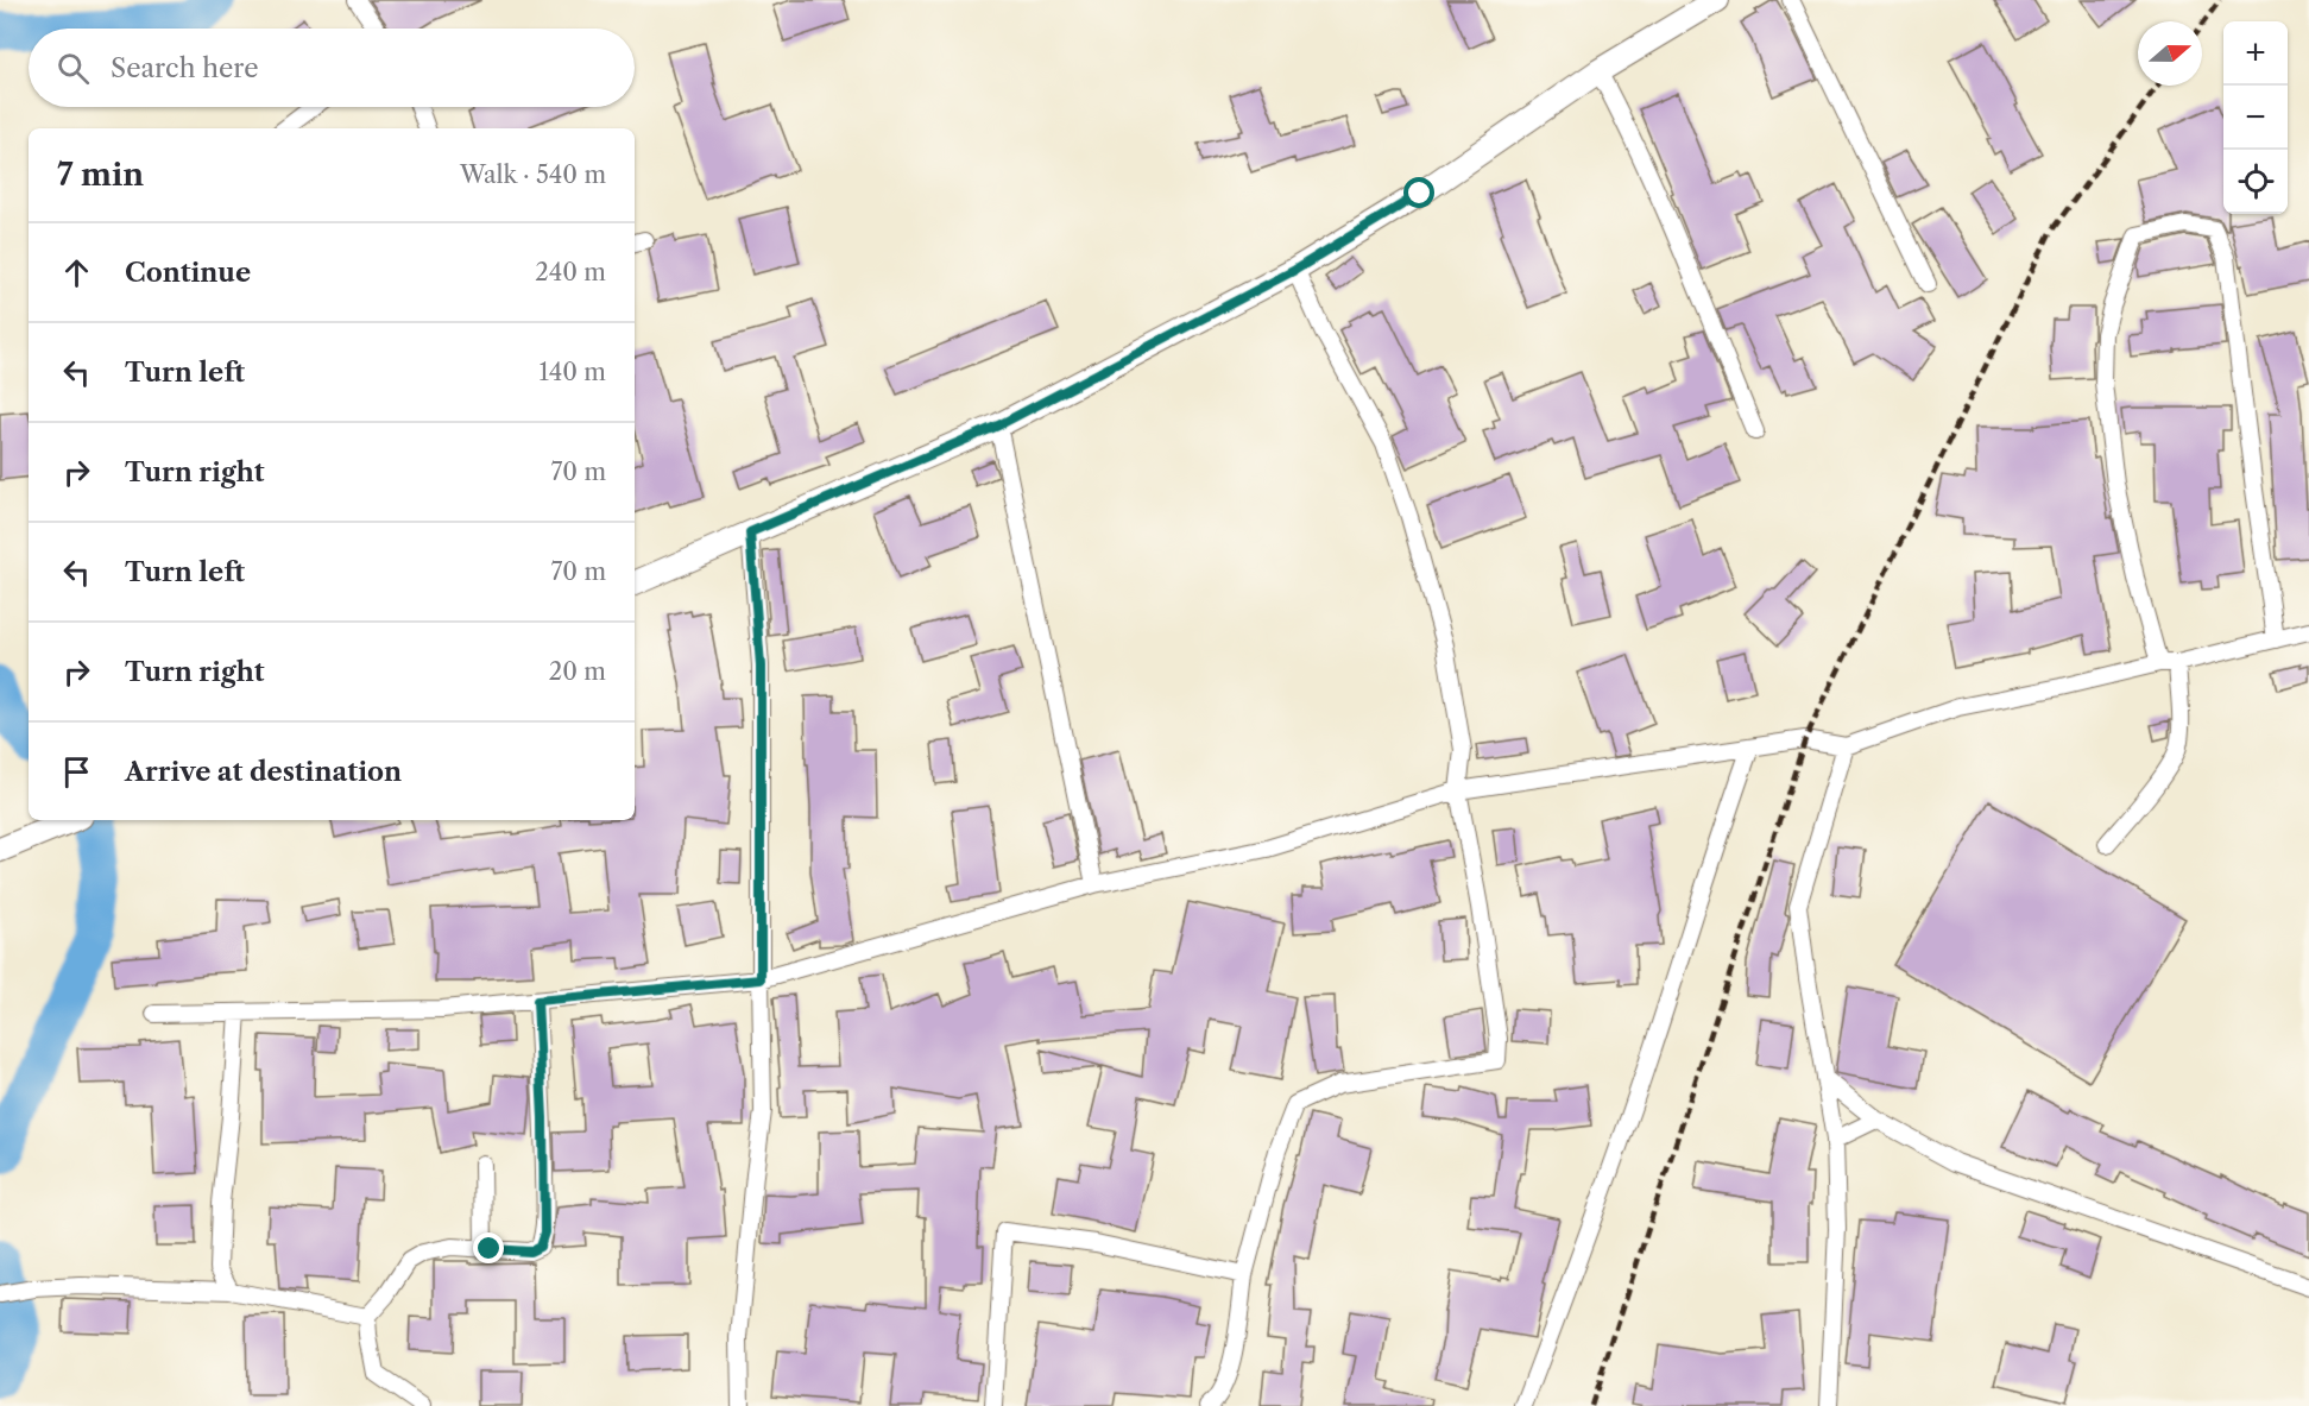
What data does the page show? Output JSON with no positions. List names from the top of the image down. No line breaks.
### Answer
{"north":"right","page":{"map_buttons":["+","−"],"search":"Search here","heading":["7 min","Walk · 540 m"],"list":[["Continue","240 m"],["Turn left","140 m"],["Turn right","70 m"],["Turn left","70 m"],["Turn right","20 m"],"Arrive at destination"]}}
